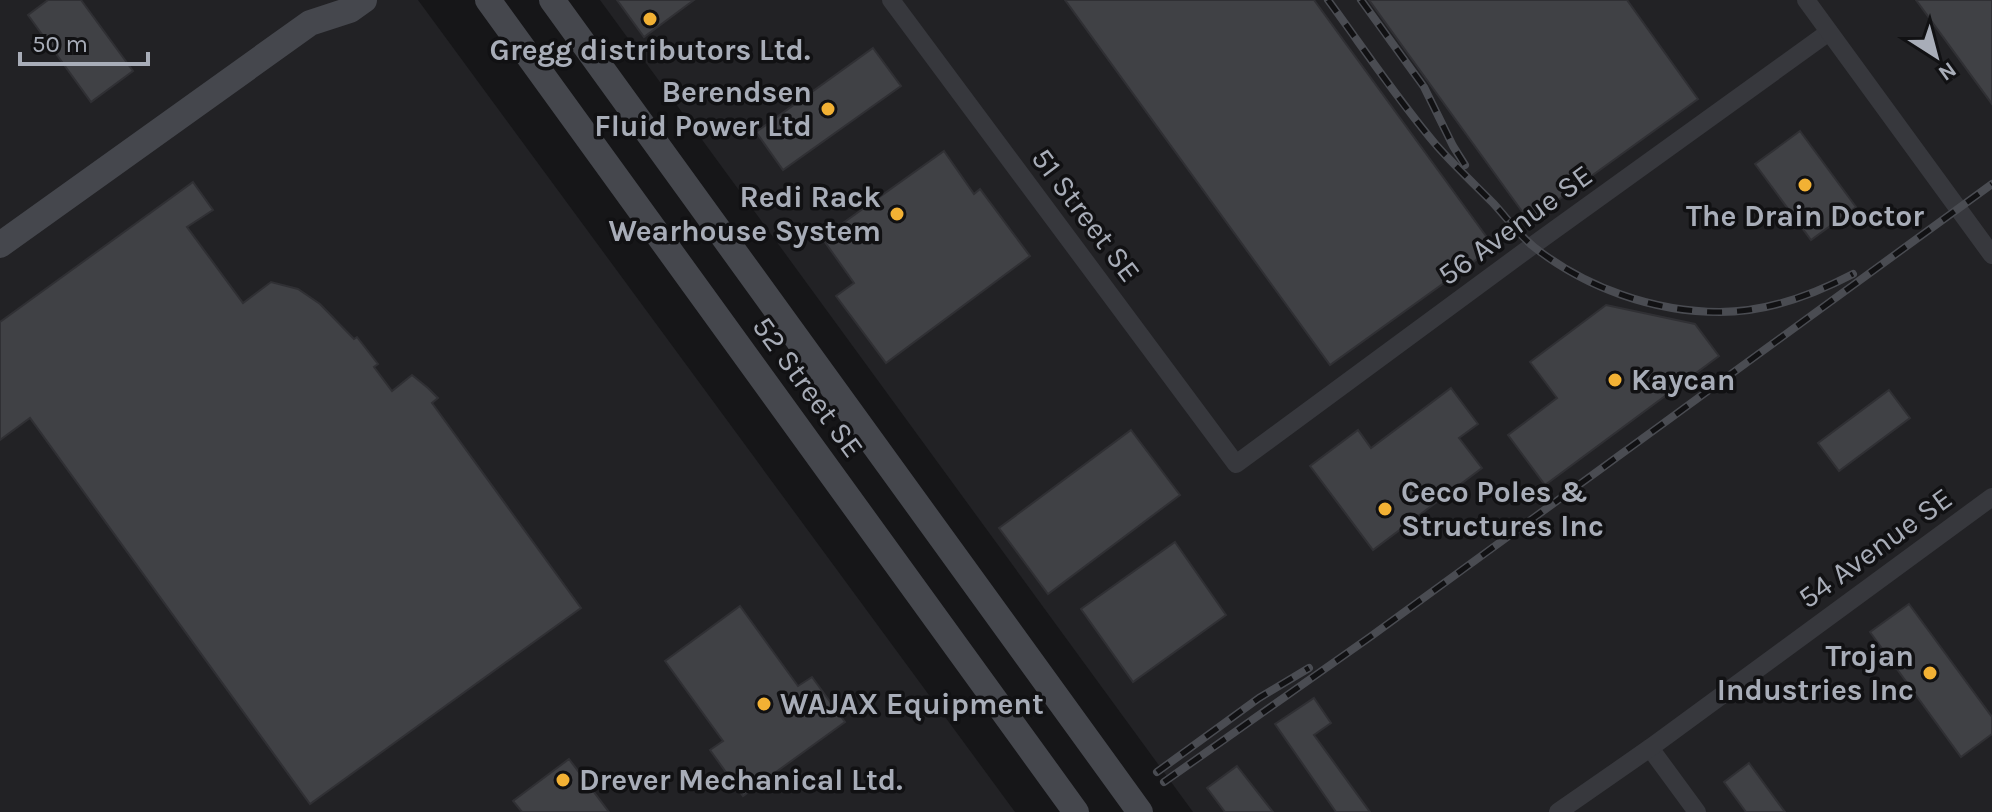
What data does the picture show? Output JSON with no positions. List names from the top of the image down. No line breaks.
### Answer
{"streets":{"main road":["52 Street SE"],"street":["51 Street SE","56 Avenue SE","54 Avenue SE"]},"crossings":[["51 Street SE","56 Avenue SE"]],"places":["Gregg distributors Ltd.","Berendsen Fluid Power Ltd","The Drain Doctor","Redi Rack Wearhouse System","Kaycan","Ceco Poles & Structures Inc","Trojan Industries Inc","WAJAX Equipment","Drever Mechanical Ltd."],"scale_bar":"50 m","north":"bottom right"}
